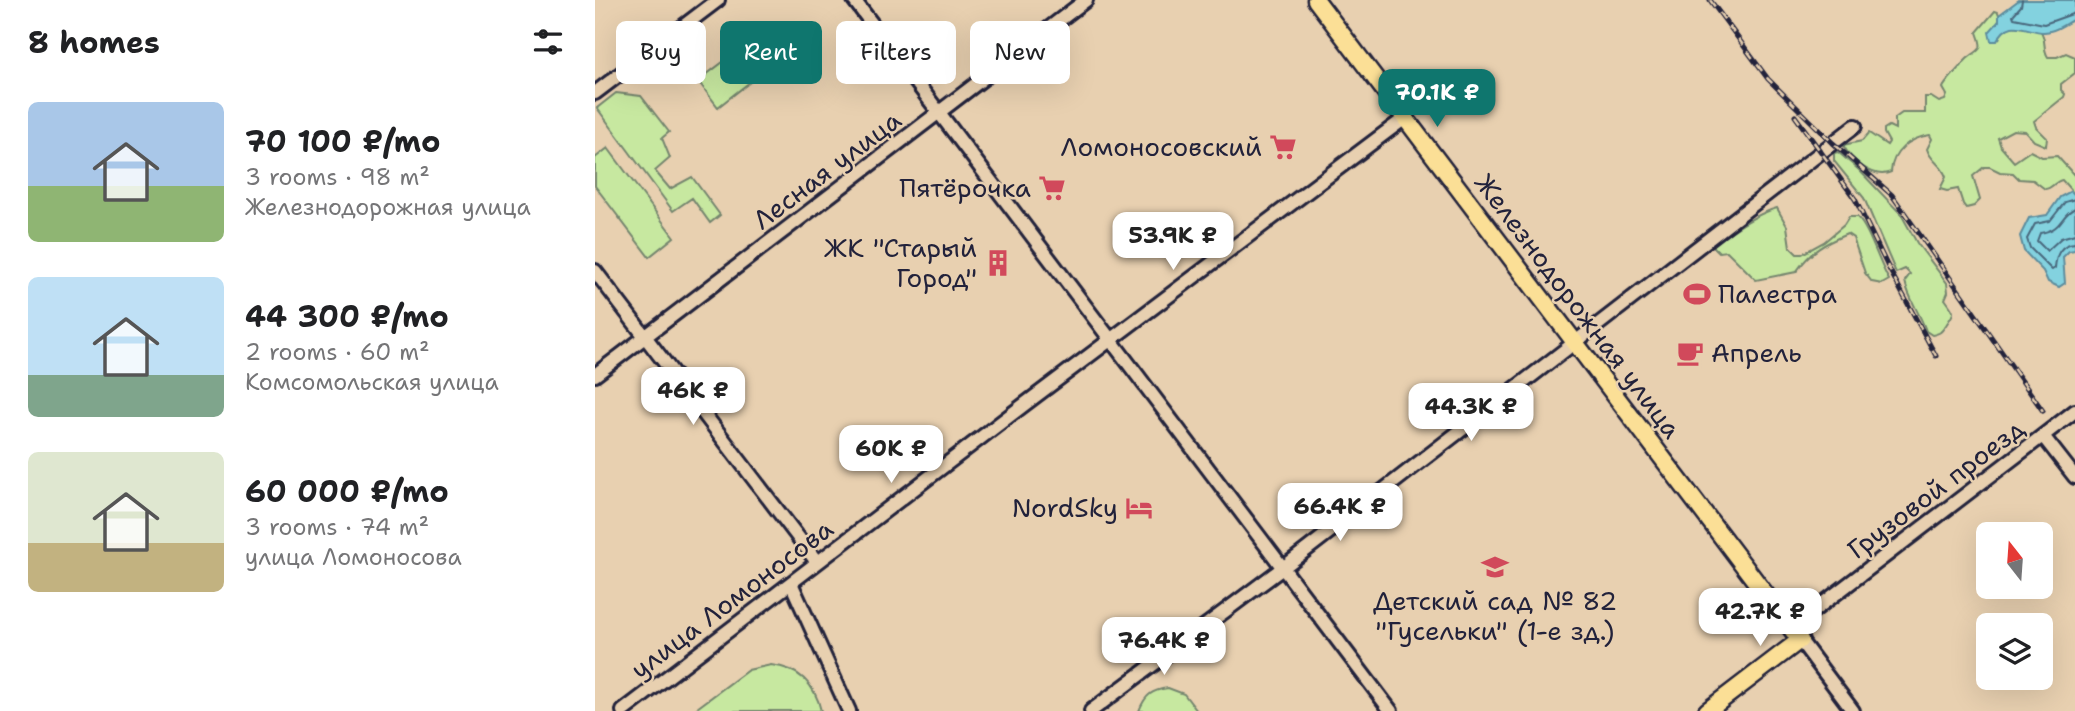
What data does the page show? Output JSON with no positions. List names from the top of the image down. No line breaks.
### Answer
{"streets":{"main road":["Железнодорожная улица"],"street":["Лесная улица","Грузовой проезд","улица Ломоносова"]},"crossings":[["Железнодорожная улица","Грузовой проезд"],["Железнодорожная улица","улица Ломоносова"]],"places":{"supermarket":["Ломоносовский","Пятёрочка"],"building":["ЖК \"Старый Город\""],"sports":["Палестра"],"cafe":["Апрель"],"hotel":["NordSky"],"school or university":["Детский сад № 82 \"Гусельки\" (1-е зд.)"]},"north":"top","page":{"heading":"8 homes","chip":["Buy","Rent","Filters","New"],"price":["70.1K ₽","53.9K ₽","46K ₽","44.3K ₽","60K ₽","66.4K ₽","42.7K ₽","76.4K ₽"],"list":[{"name":"70 100 ₽/mo","note":"3 rooms · 98 m² · Железнодорожная улица"},{"name":"44 300 ₽/mo","note":"2 rooms · 60 m² · Комсомольская улица"},{"name":"60 000 ₽/mo","note":"3 rooms · 74 m² · улица Ломоносова"}]}}
